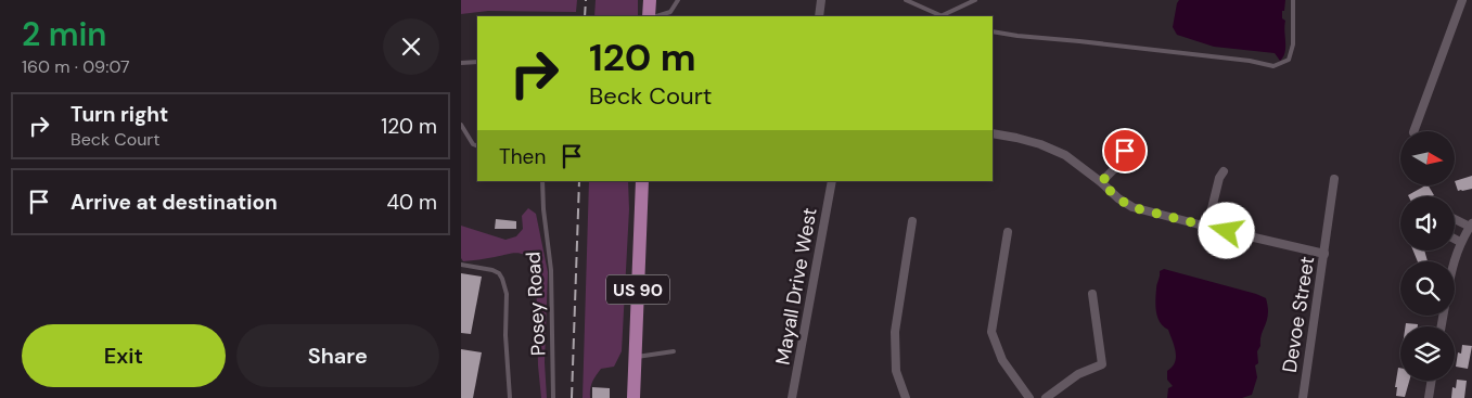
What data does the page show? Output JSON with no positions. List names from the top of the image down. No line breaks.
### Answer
{"streets":{"main road":["US 90"],"street":["Mayall Drive West","Devoe Street"],"lane":["Posey Road"]},"north":"right","page":{"heading":["2 min","160 m · 09:07"],"turn":["120 m","Beck Court"],"list":[{"name":"Turn right","note":"Beck Court","value":"120 m"},{"name":"Arrive at destination","value":"40 m"}],"then":"Then","buttons":["Exit","Share"]}}
